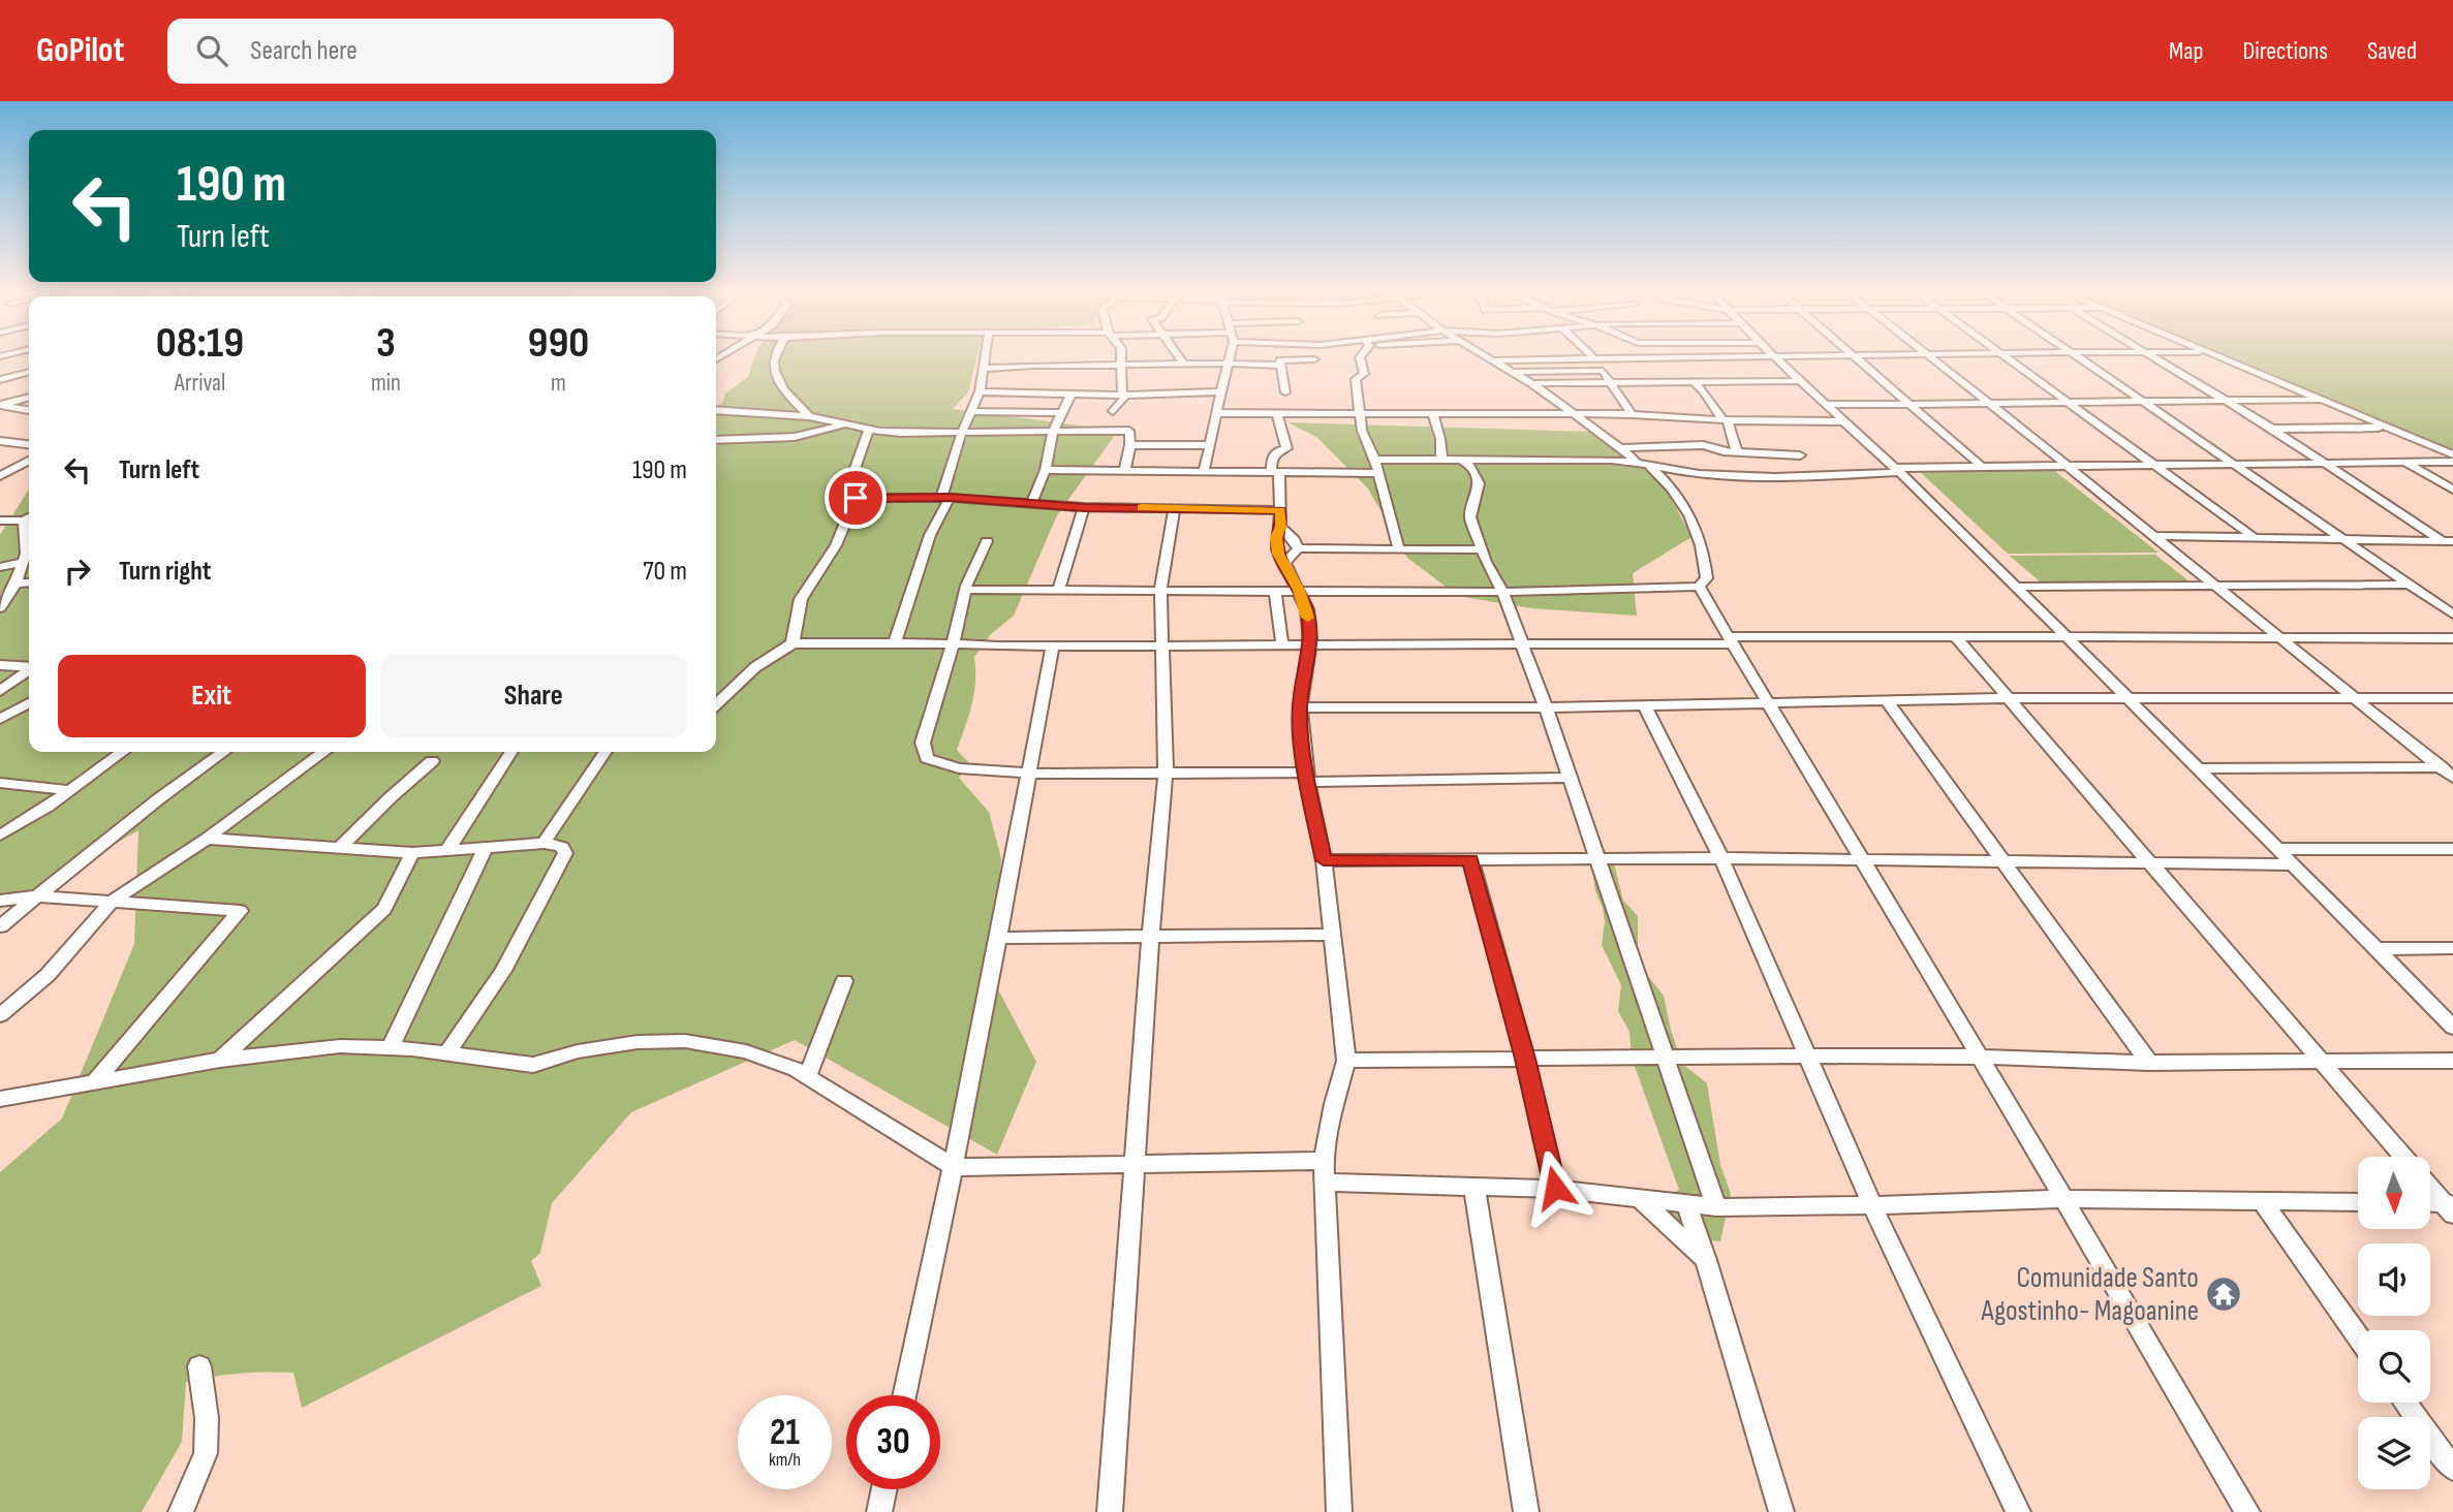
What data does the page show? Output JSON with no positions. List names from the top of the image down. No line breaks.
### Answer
{"places":{"temple":["Comunidade Santo Agostinho- Magoanine"]},"north":"bottom","page":{"header":"GoPilot","search":"Search here","nav":["Map","Directions","Saved"],"turn":["190 m","Turn left"],"eta":["08:19","Arrival","3","min","990","m"],"list":[{"name":"Turn left","value":"190 m"},{"name":"Turn right","value":"70 m"}],"buttons":["Exit","Share"],"speed":"21 km/h","limit":"30"}}
